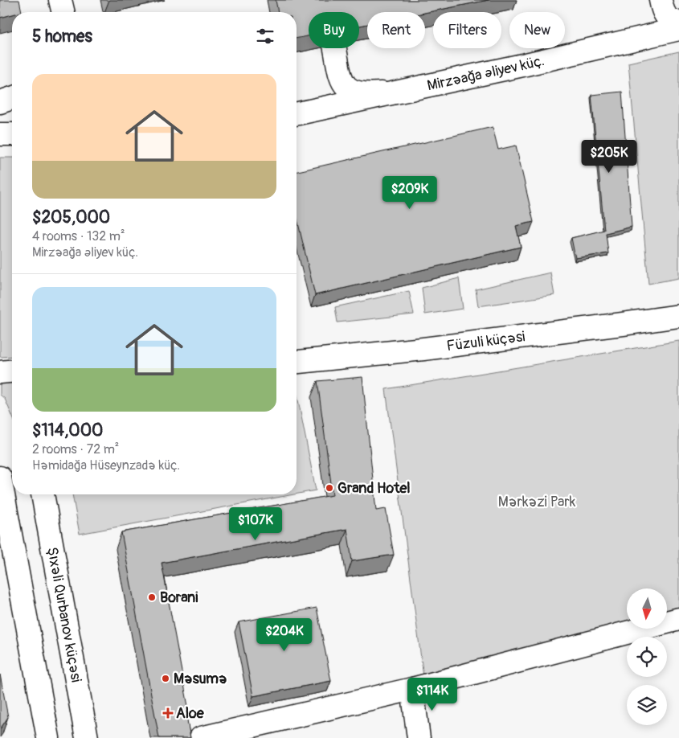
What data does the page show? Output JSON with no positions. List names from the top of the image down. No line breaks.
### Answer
{"streets":{"main road":["Mirzəağa Əliyev küç.","Füzuli küçəsi","Şıxəli Qurbanov küçəsi"]},"parks":["Mərkəzi Park"],"places":{"other":["Grand Hotel","Borani","Məsumə"],"health":["Aloe"]},"north":"bottom","page":{"chip":["Buy","Rent","Filters","New"],"heading":"5 homes","list":[{"name":"$205,000","note":"4 rooms · 132 m² · Mirzəağa Əliyev küç."},{"name":"$114,000","note":"2 rooms · 72 m² · Həmidağa Hüseynzadə küç."}],"price":["$205K","$209K","$107K","$204K","$114K"]}}
